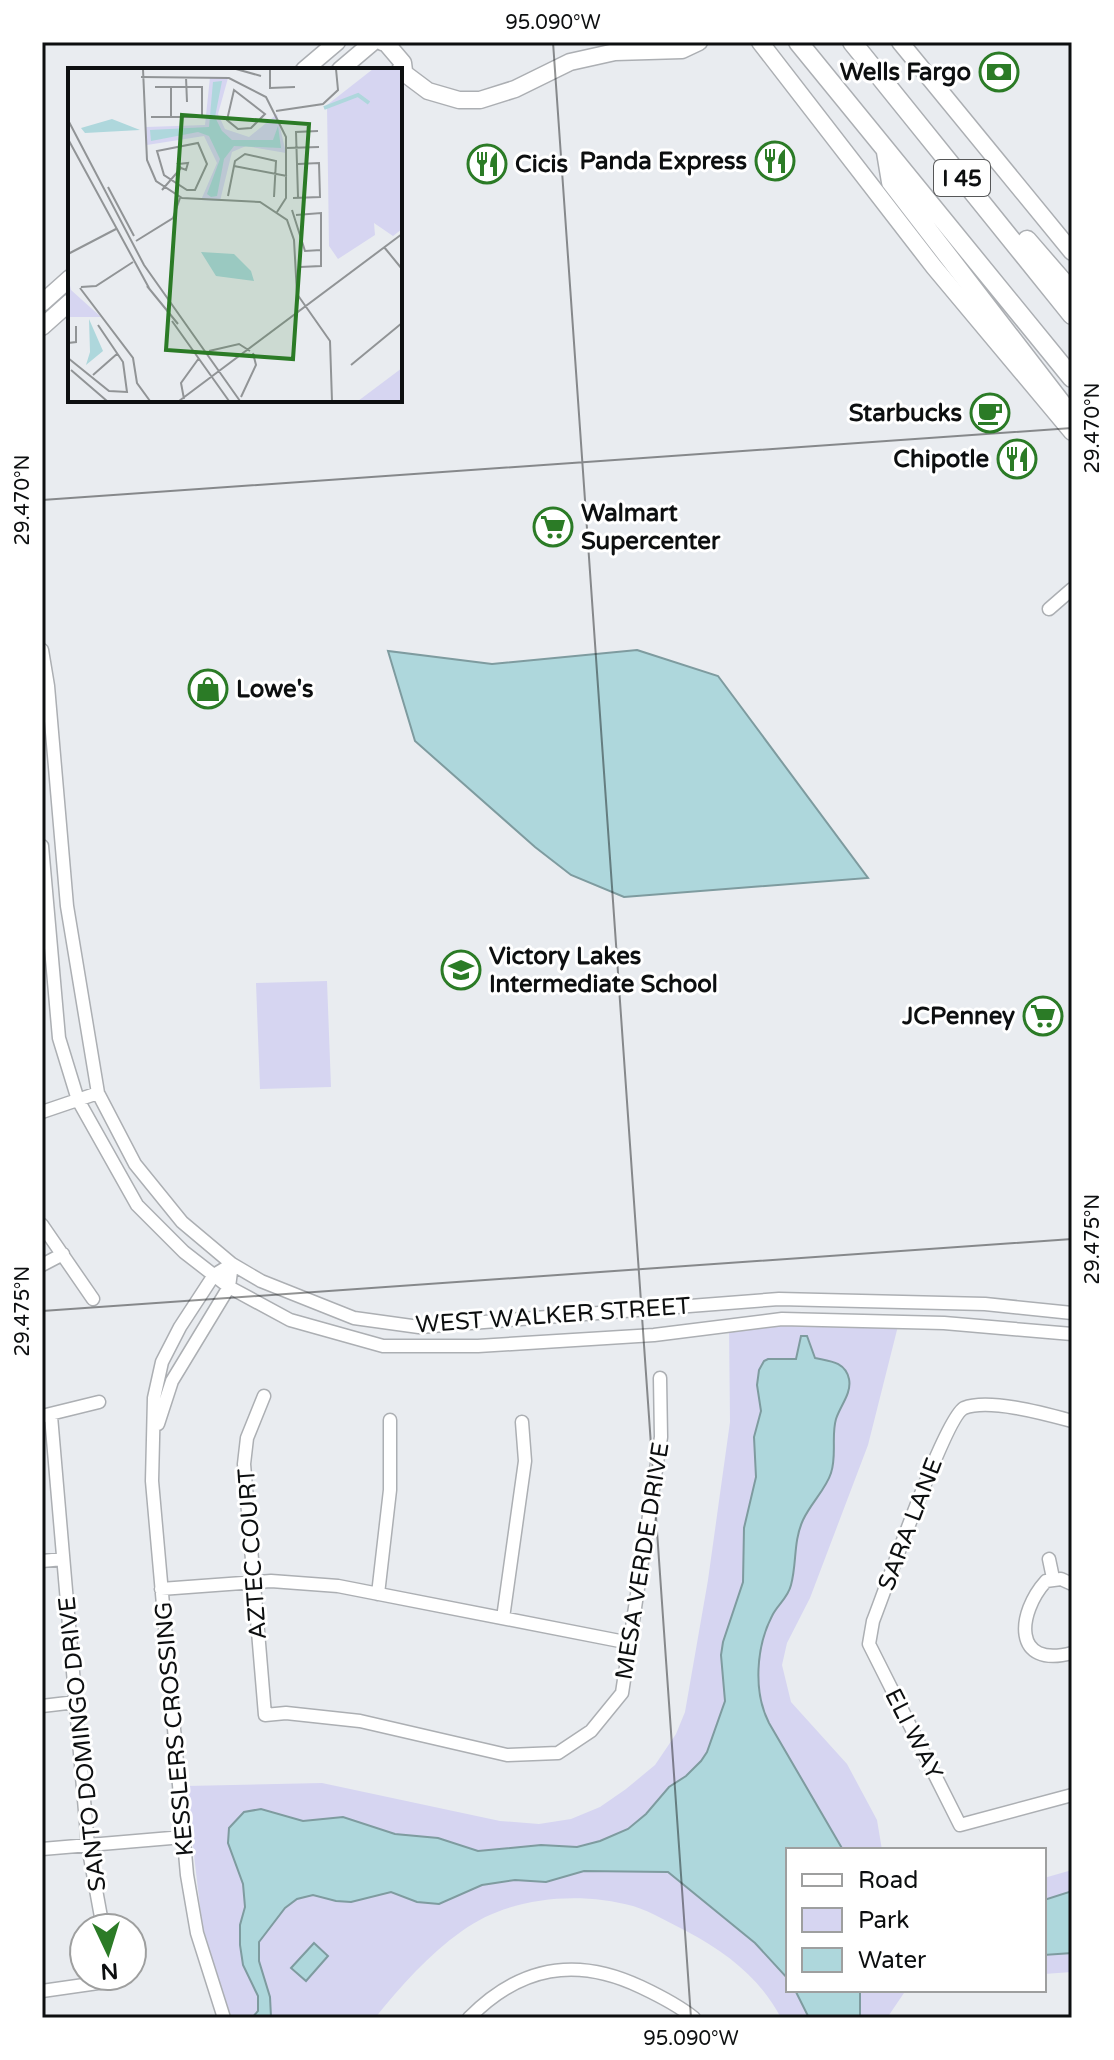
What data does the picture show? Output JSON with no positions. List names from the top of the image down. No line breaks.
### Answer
{"streets":{"highway":["I 45"],"street":["WEST WALKER STREET","SARA LANE","AZTEC COURT","MESA VERDE DRIVE","KESSLERS CROSSING","ELI WAY","SANTO DOMINGO DRIVE"]},"crossings":[["WEST WALKER STREET","KESSLERS CROSSING"],["SARA LANE","ELI WAY"],["AZTEC COURT","MESA VERDE DRIVE"]],"places":{"bank":["Wells Fargo"],"restaurant":["Panda Express","Cicis","Chipotle"],"cafe":["Starbucks"],"supermarket":["Walmart Supercenter","JCPenney"],"shop":["Lowe's"],"school or university":["Victory Lakes Intermediate School"]},"legend":["Road","Park","Water"],"north":"bottom","coordinates":["95.090°W","29.470°N","29.475°N"]}
